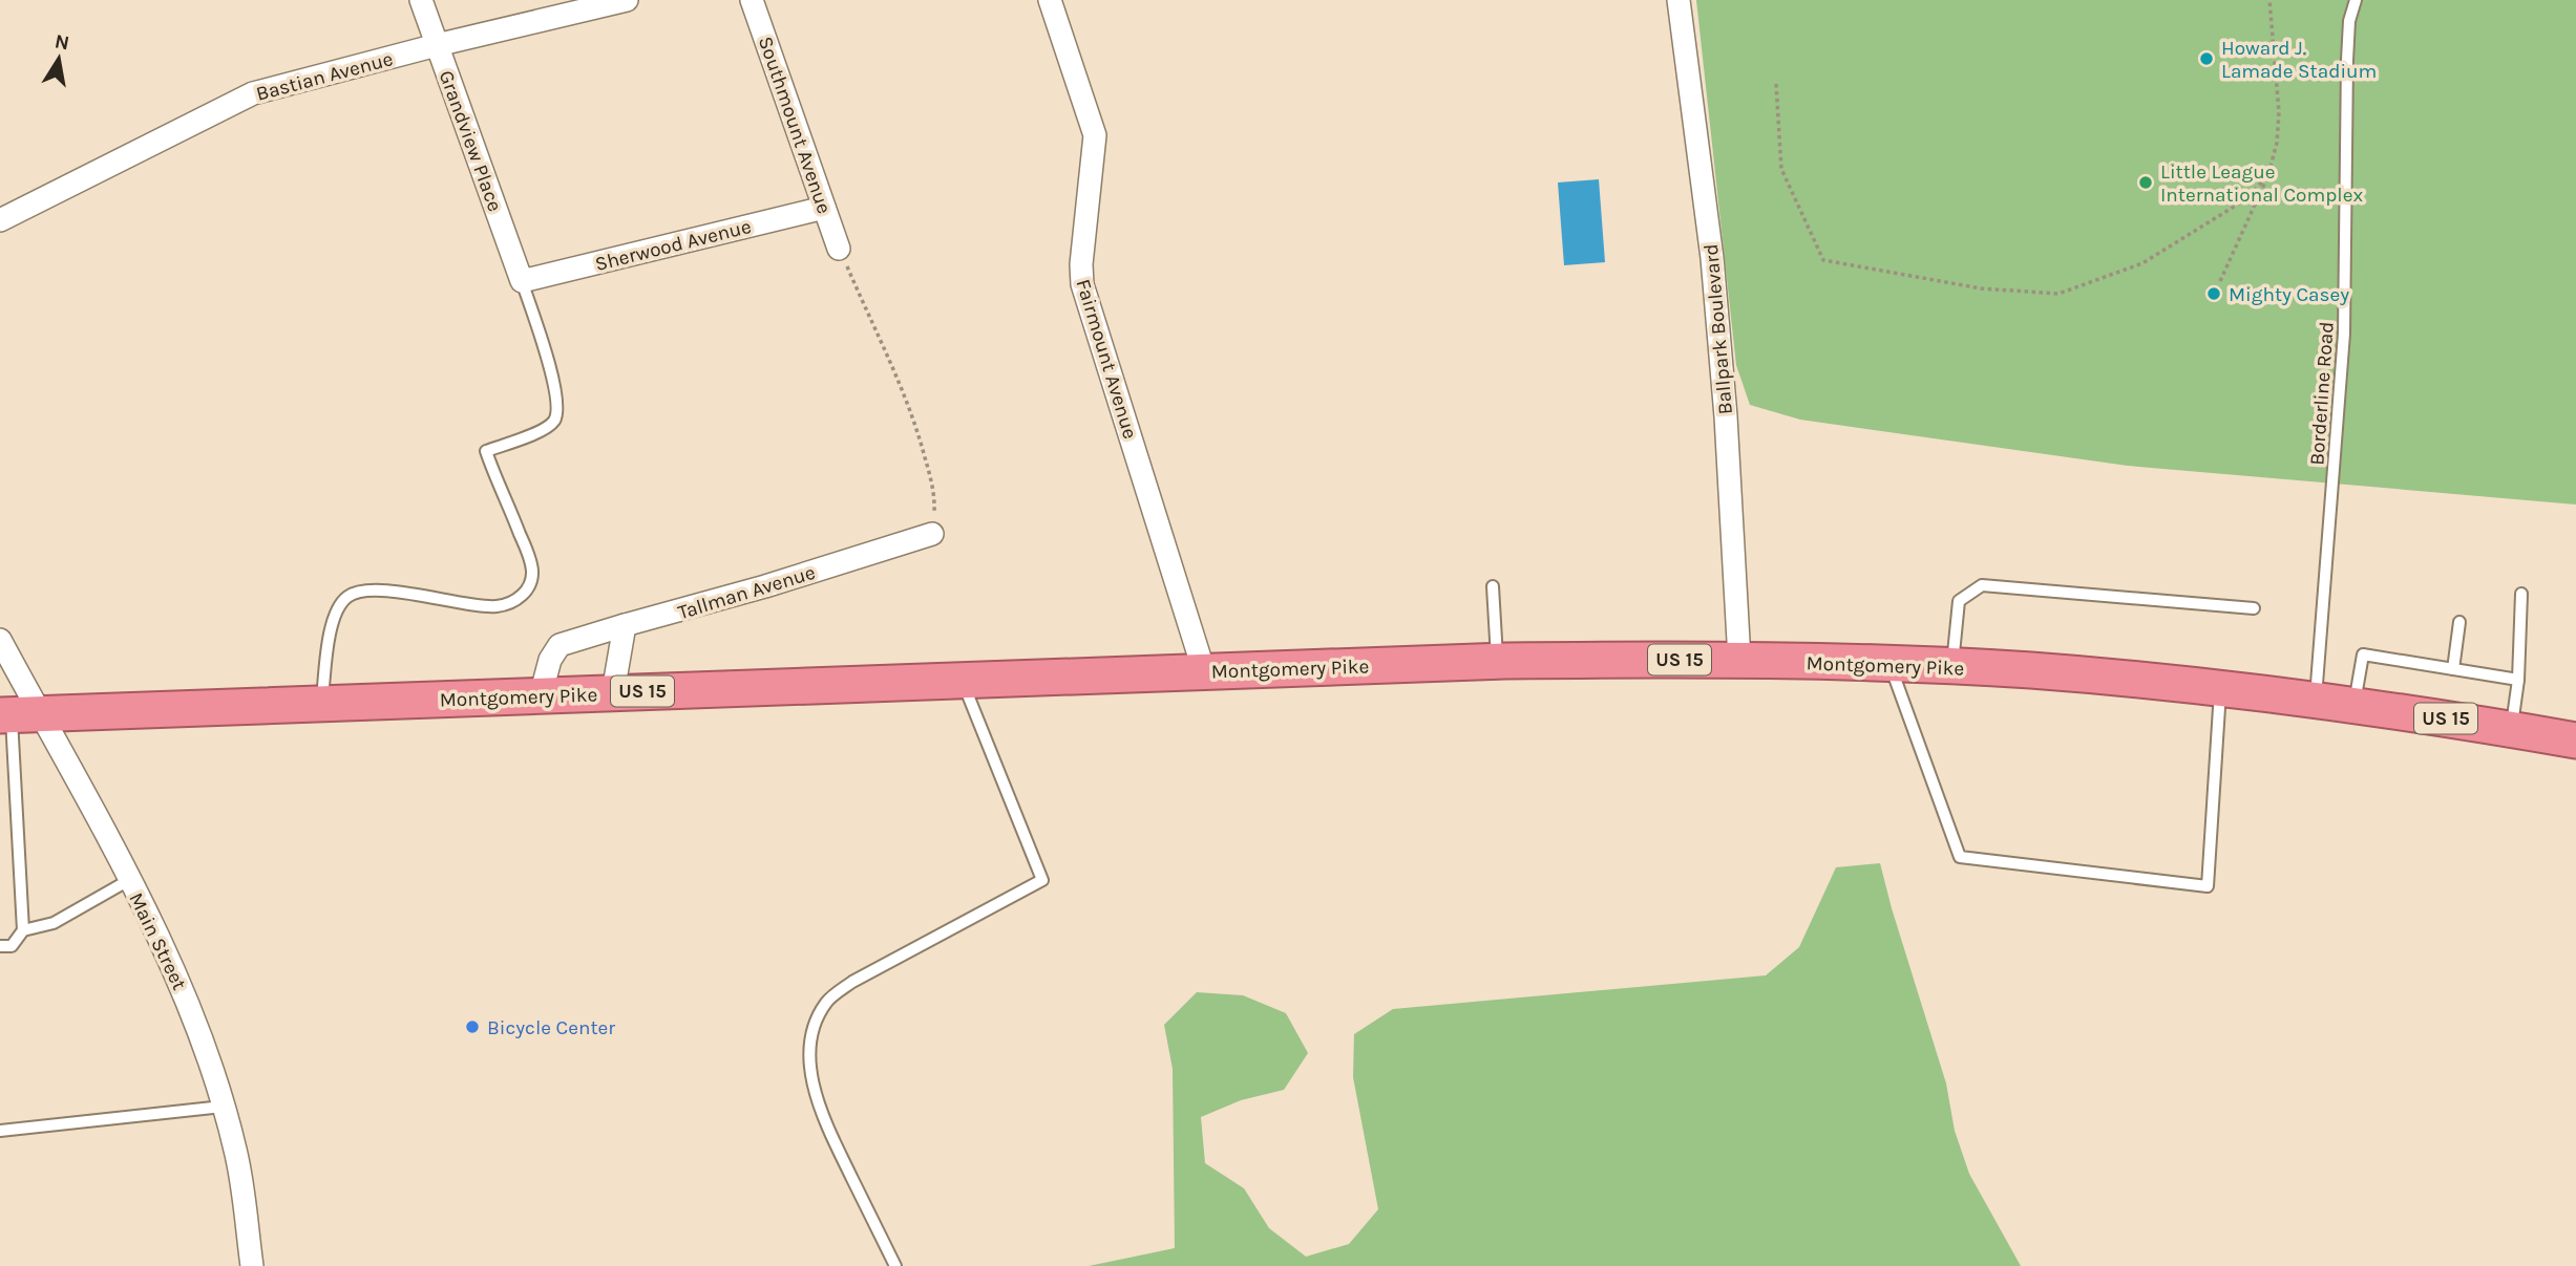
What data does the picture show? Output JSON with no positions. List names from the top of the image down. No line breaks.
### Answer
{"streets":{"highway":["US 15","Montgomery Pike"],"street":["Bastian Avenue","Southmount Avenue","Grandview Place","Sherwood Avenue","Ballpark Boulevard","Fairmount Avenue","Tallman Avenue","Main Street"],"lane":["Borderline Road"]},"crossings":[["Bastian Avenue","Grandview Place"],["Southmount Avenue","Sherwood Avenue"],["Grandview Place","Sherwood Avenue"],["Ballpark Boulevard","Montgomery Pike"],["Fairmount Avenue","Montgomery Pike"],["Borderline Road","Montgomery Pike"],["Tallman Avenue","Montgomery Pike"],["Montgomery Pike","Main Street"]],"places":["Howard J. Lamade Stadium","Little League International Complex","Mighty Casey","Bicycle Center"],"north":"top"}
